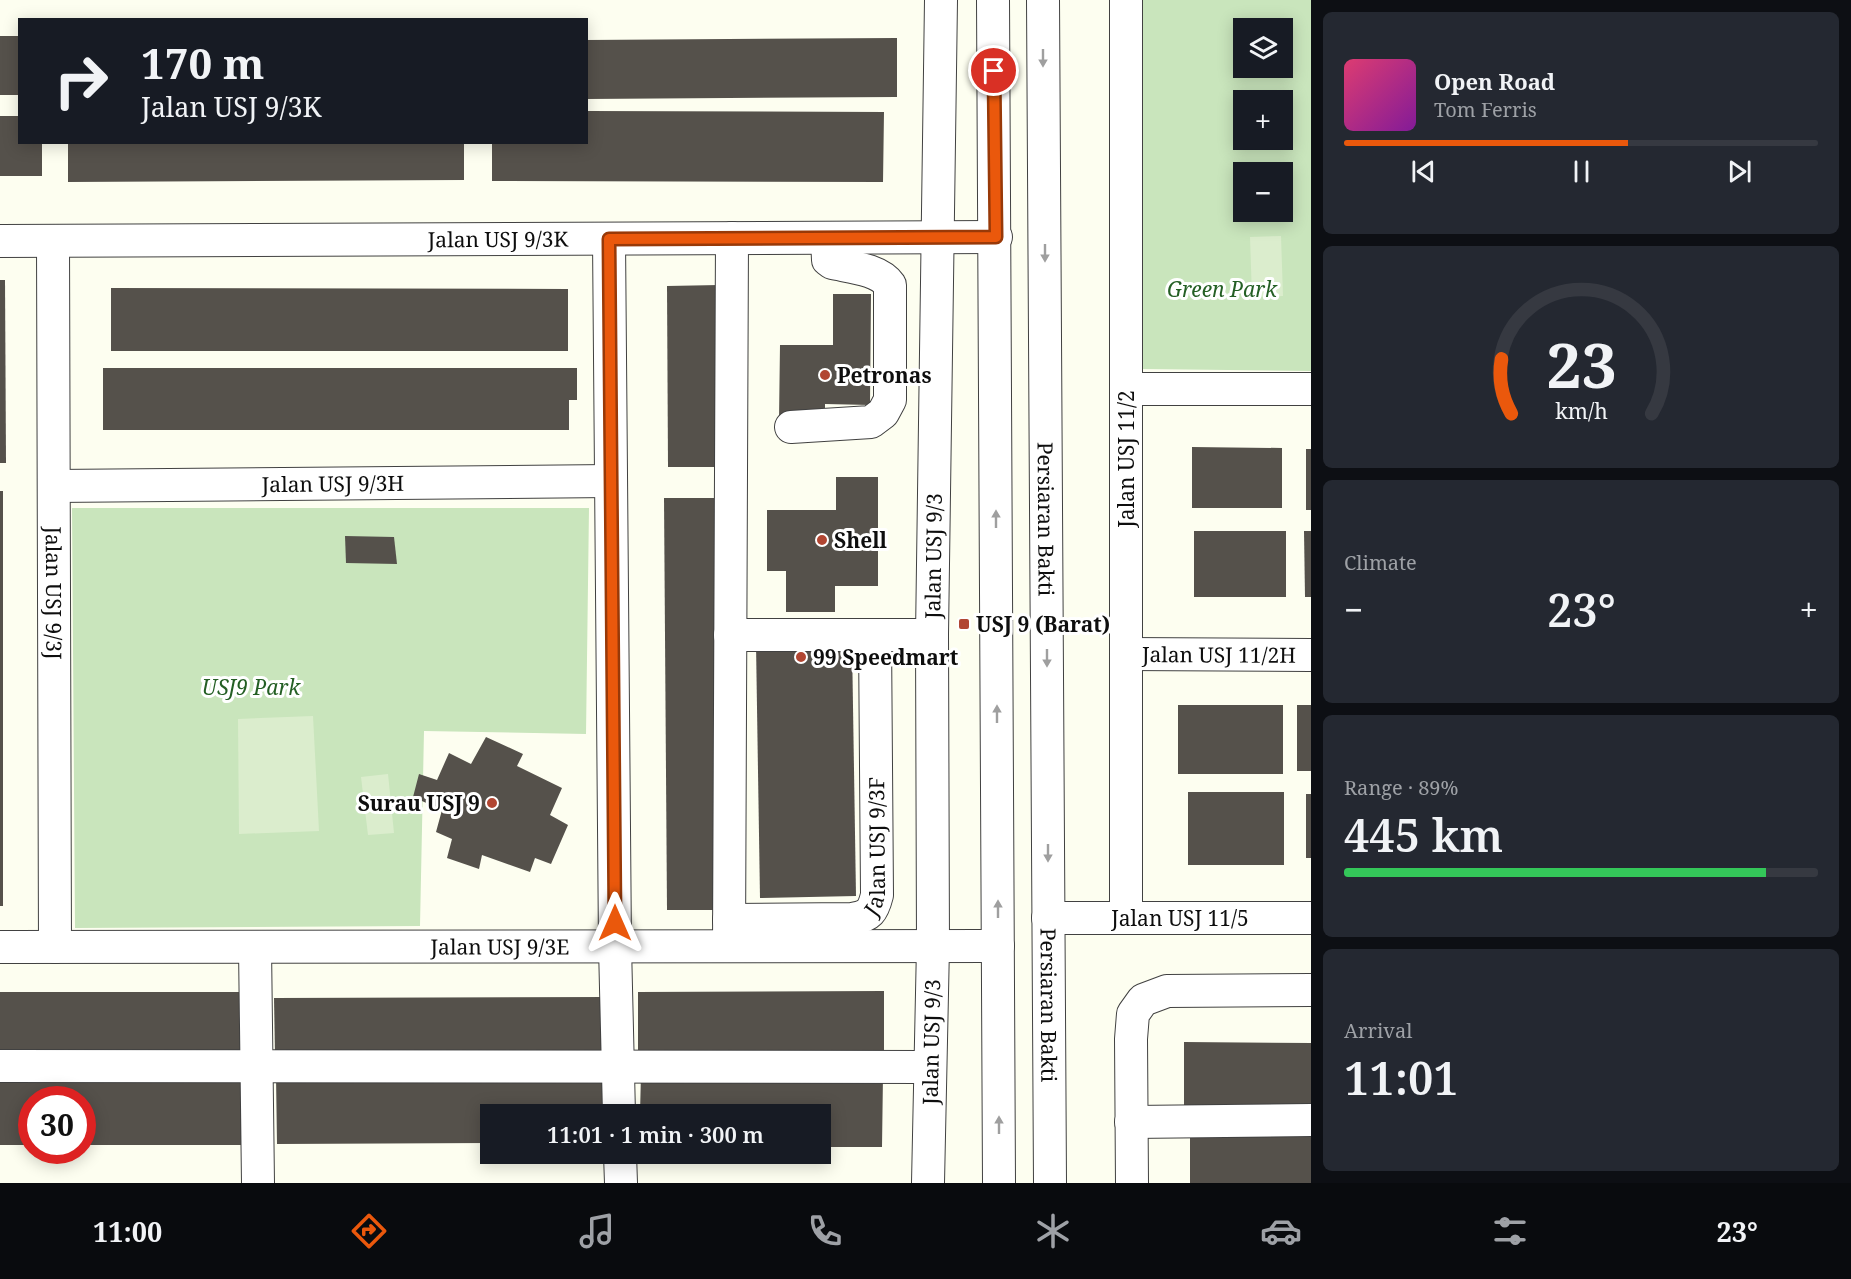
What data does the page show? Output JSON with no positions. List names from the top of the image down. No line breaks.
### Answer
{"streets":{"street":["Jalan USJ 9/3K","Jalan USJ 11/2","Jalan USJ 9/3H","Persiaran Bakti","Jalan USJ 9/3","Jalan USJ 9/3J","Jalan USJ 11/2H","Jalan USJ 9/3F","Jalan USJ 11/5","Jalan USJ 9/3E"]},"crossings":[["Jalan USJ 9/3K","Jalan USJ 9/3"],["Jalan USJ 9/3K","Jalan USJ 9/3J"],["Jalan USJ 11/2","Jalan USJ 11/2H"],["Jalan USJ 11/2","Jalan USJ 11/5"],["Jalan USJ 9/3H","Jalan USJ 9/3J"],["Persiaran Bakti","Jalan USJ 11/5"],["Jalan USJ 9/3","Jalan USJ 9/3E"],["Jalan USJ 9/3J","Jalan USJ 9/3E"],["Jalan USJ 9/3F","Jalan USJ 9/3E"]],"parks":["Green Park","USJ9 Park"],"places":{"other":["Petronas","Shell","99 Speedmart","Surau USJ 9"],"transit":["USJ 9 (Barat)"]},"page":{"map_buttons":["+","−"],"turn":["170 m","Jalan USJ 9/3K"],"song":["Open Road","Tom Ferris"],"tile":["Climate",["Range · 89%","445 km"],["Arrival","11:01"]],"heat":["−","23°","+"],"limit":"30","trip":"11:01 · 1 min · 300 m","tabs":["11:00","23°"],"gauge":["23","km/h"]}}
